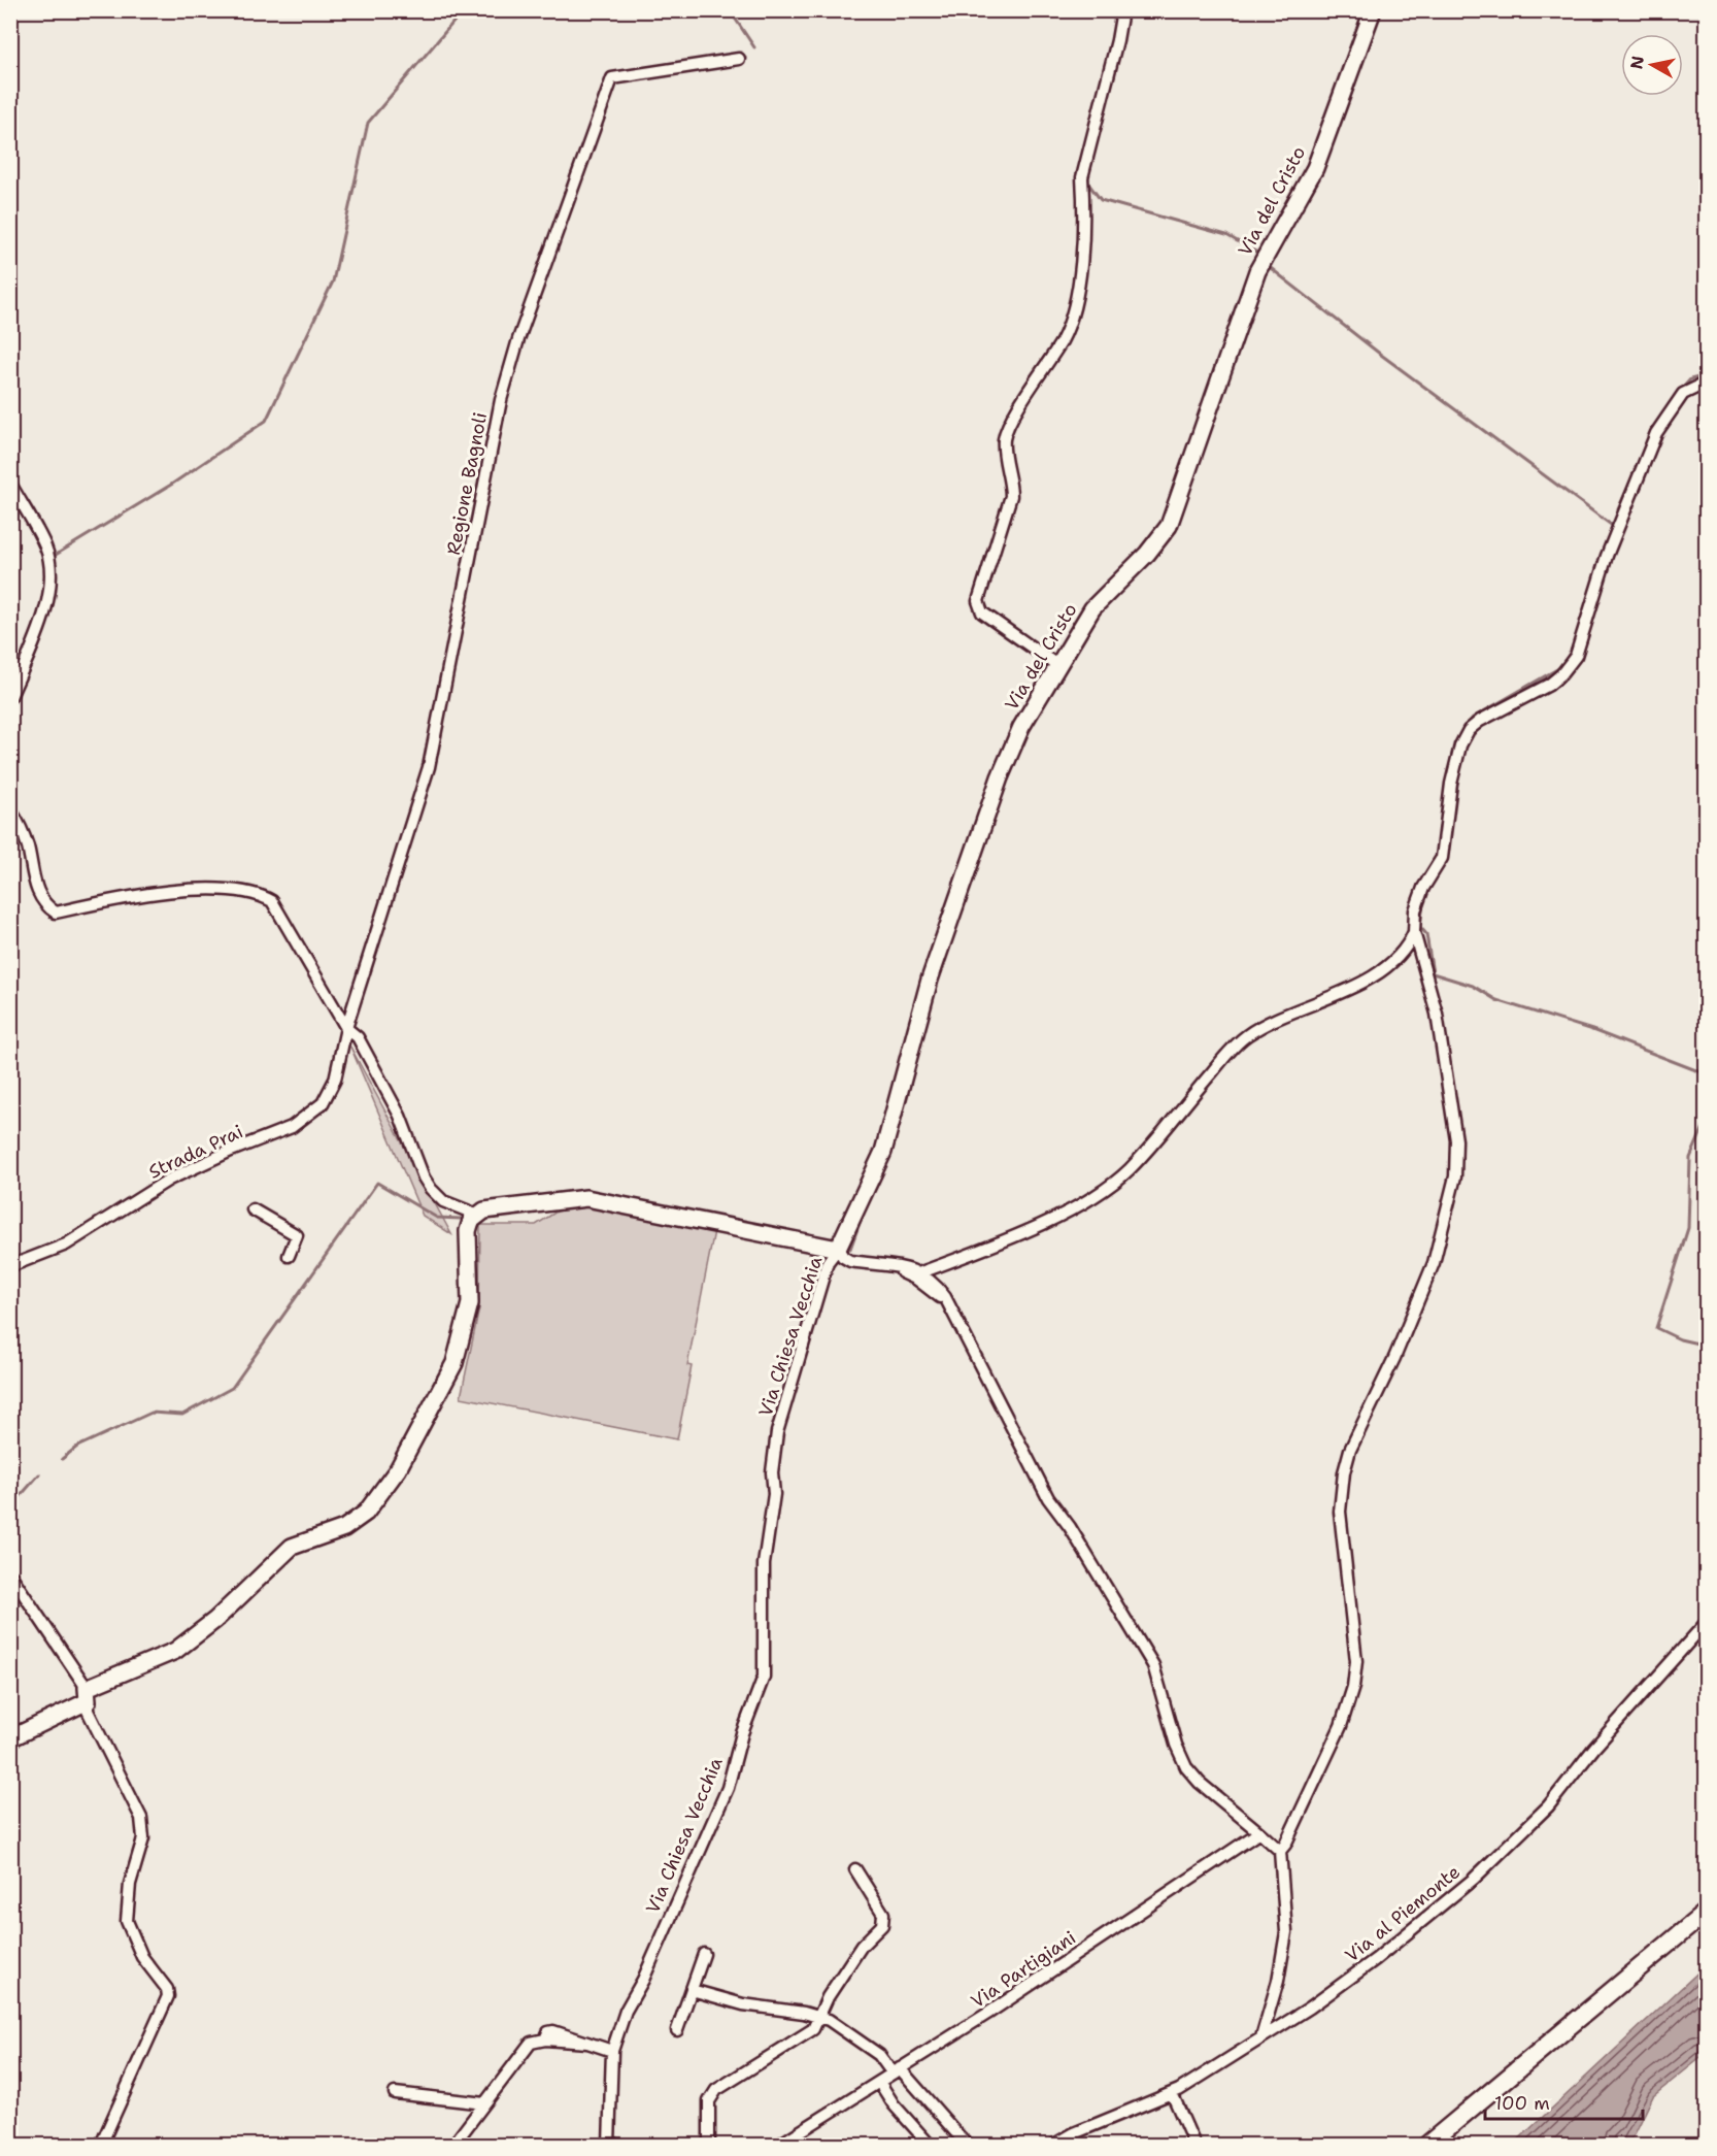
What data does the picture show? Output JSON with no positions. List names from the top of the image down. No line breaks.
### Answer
{"streets":{"street":["Via del Cristo","Regione Bagnoli","Strada Prai","Via Chiesa Vecchia","Via al Piemonte","Via Partigiani"]},"crossings":[["Via del Cristo","Via Chiesa Vecchia"],["Regione Bagnoli","Strada Prai"]],"scale_bar":"100 m","north":"left"}
